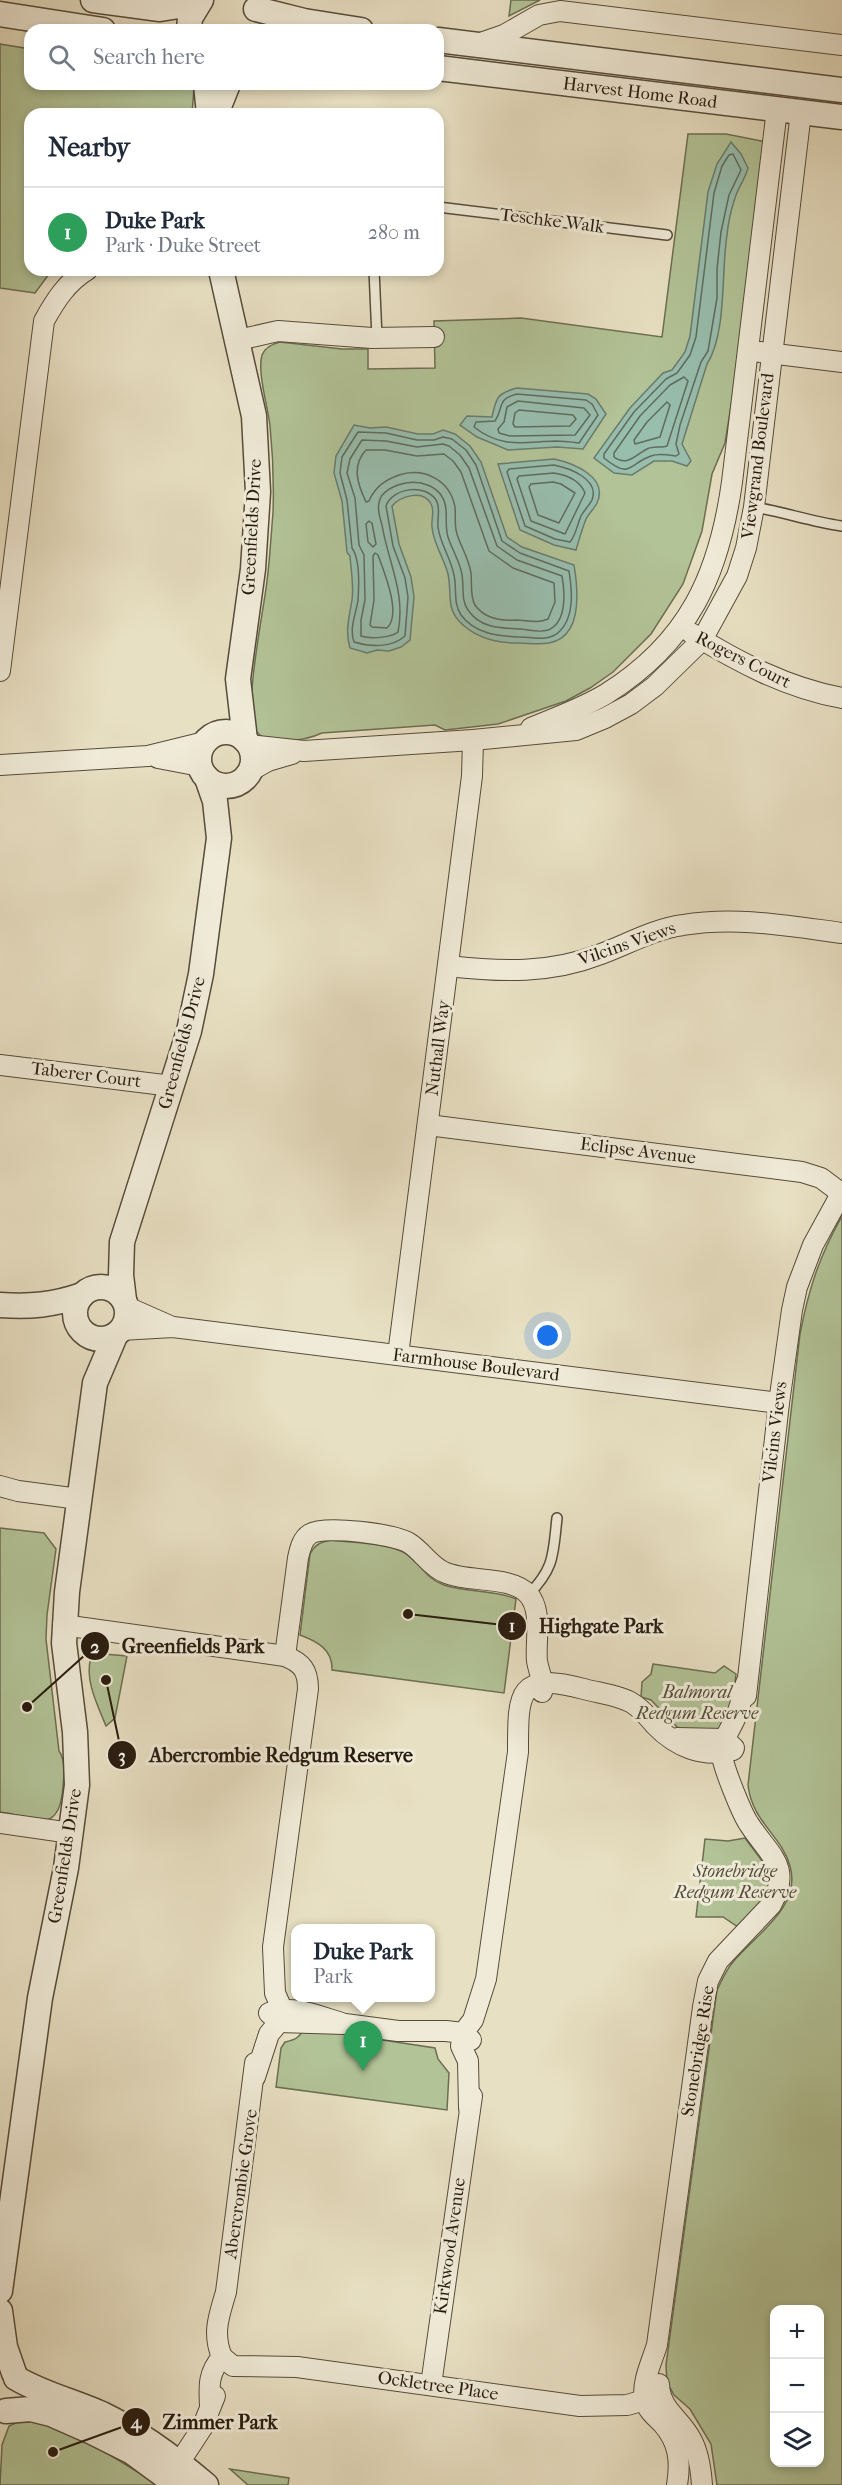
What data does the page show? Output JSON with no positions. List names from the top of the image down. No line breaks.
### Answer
{"streets":{"street":["Harvest Home Road","Viewgrand Boulevard","Greenfields Drive","Rogers Court","Vilcins Views","Nuthall Way","Taberer Court","Eclipse Avenue","Farmhouse Boulevard","Stonebridge Rise","Abercrombie Grove","Kirkwood Avenue","Ockletree Place"],"lane":["Teschke Walk"]},"crossings":[["Harvest Home Road","Viewgrand Boulevard"],["Viewgrand Boulevard","Greenfields Drive"],["Viewgrand Boulevard","Rogers Court"],["Viewgrand Boulevard","Nuthall Way"],["Greenfields Drive","Taberer Court"],["Greenfields Drive","Farmhouse Boulevard"],["Vilcins Views","Nuthall Way"],["Vilcins Views","Eclipse Avenue"],["Vilcins Views","Farmhouse Boulevard"],["Vilcins Views","Stonebridge Rise"],["Nuthall Way","Eclipse Avenue"],["Nuthall Way","Farmhouse Boulevard"],["Stonebridge Rise","Ockletree Place"],["Abercrombie Grove","Ockletree Place"],["Kirkwood Avenue","Ockletree Place"]],"parks":["Balmoral Redgum Reserve","Stonebridge Redgum Reserve"],"places":["Highgate Park","Abercrombie Redgum Reserve","Greenfields Park","Zimmer Park"],"page":{"search":"Search here","heading":"Nearby","list":[{"mark":"1","name":"Duke Park","note":"Park · Duke Street","value":"280 m"}],"popup":["Duke Park","Park"],"pins":"1","map_buttons":["+","−"]}}
